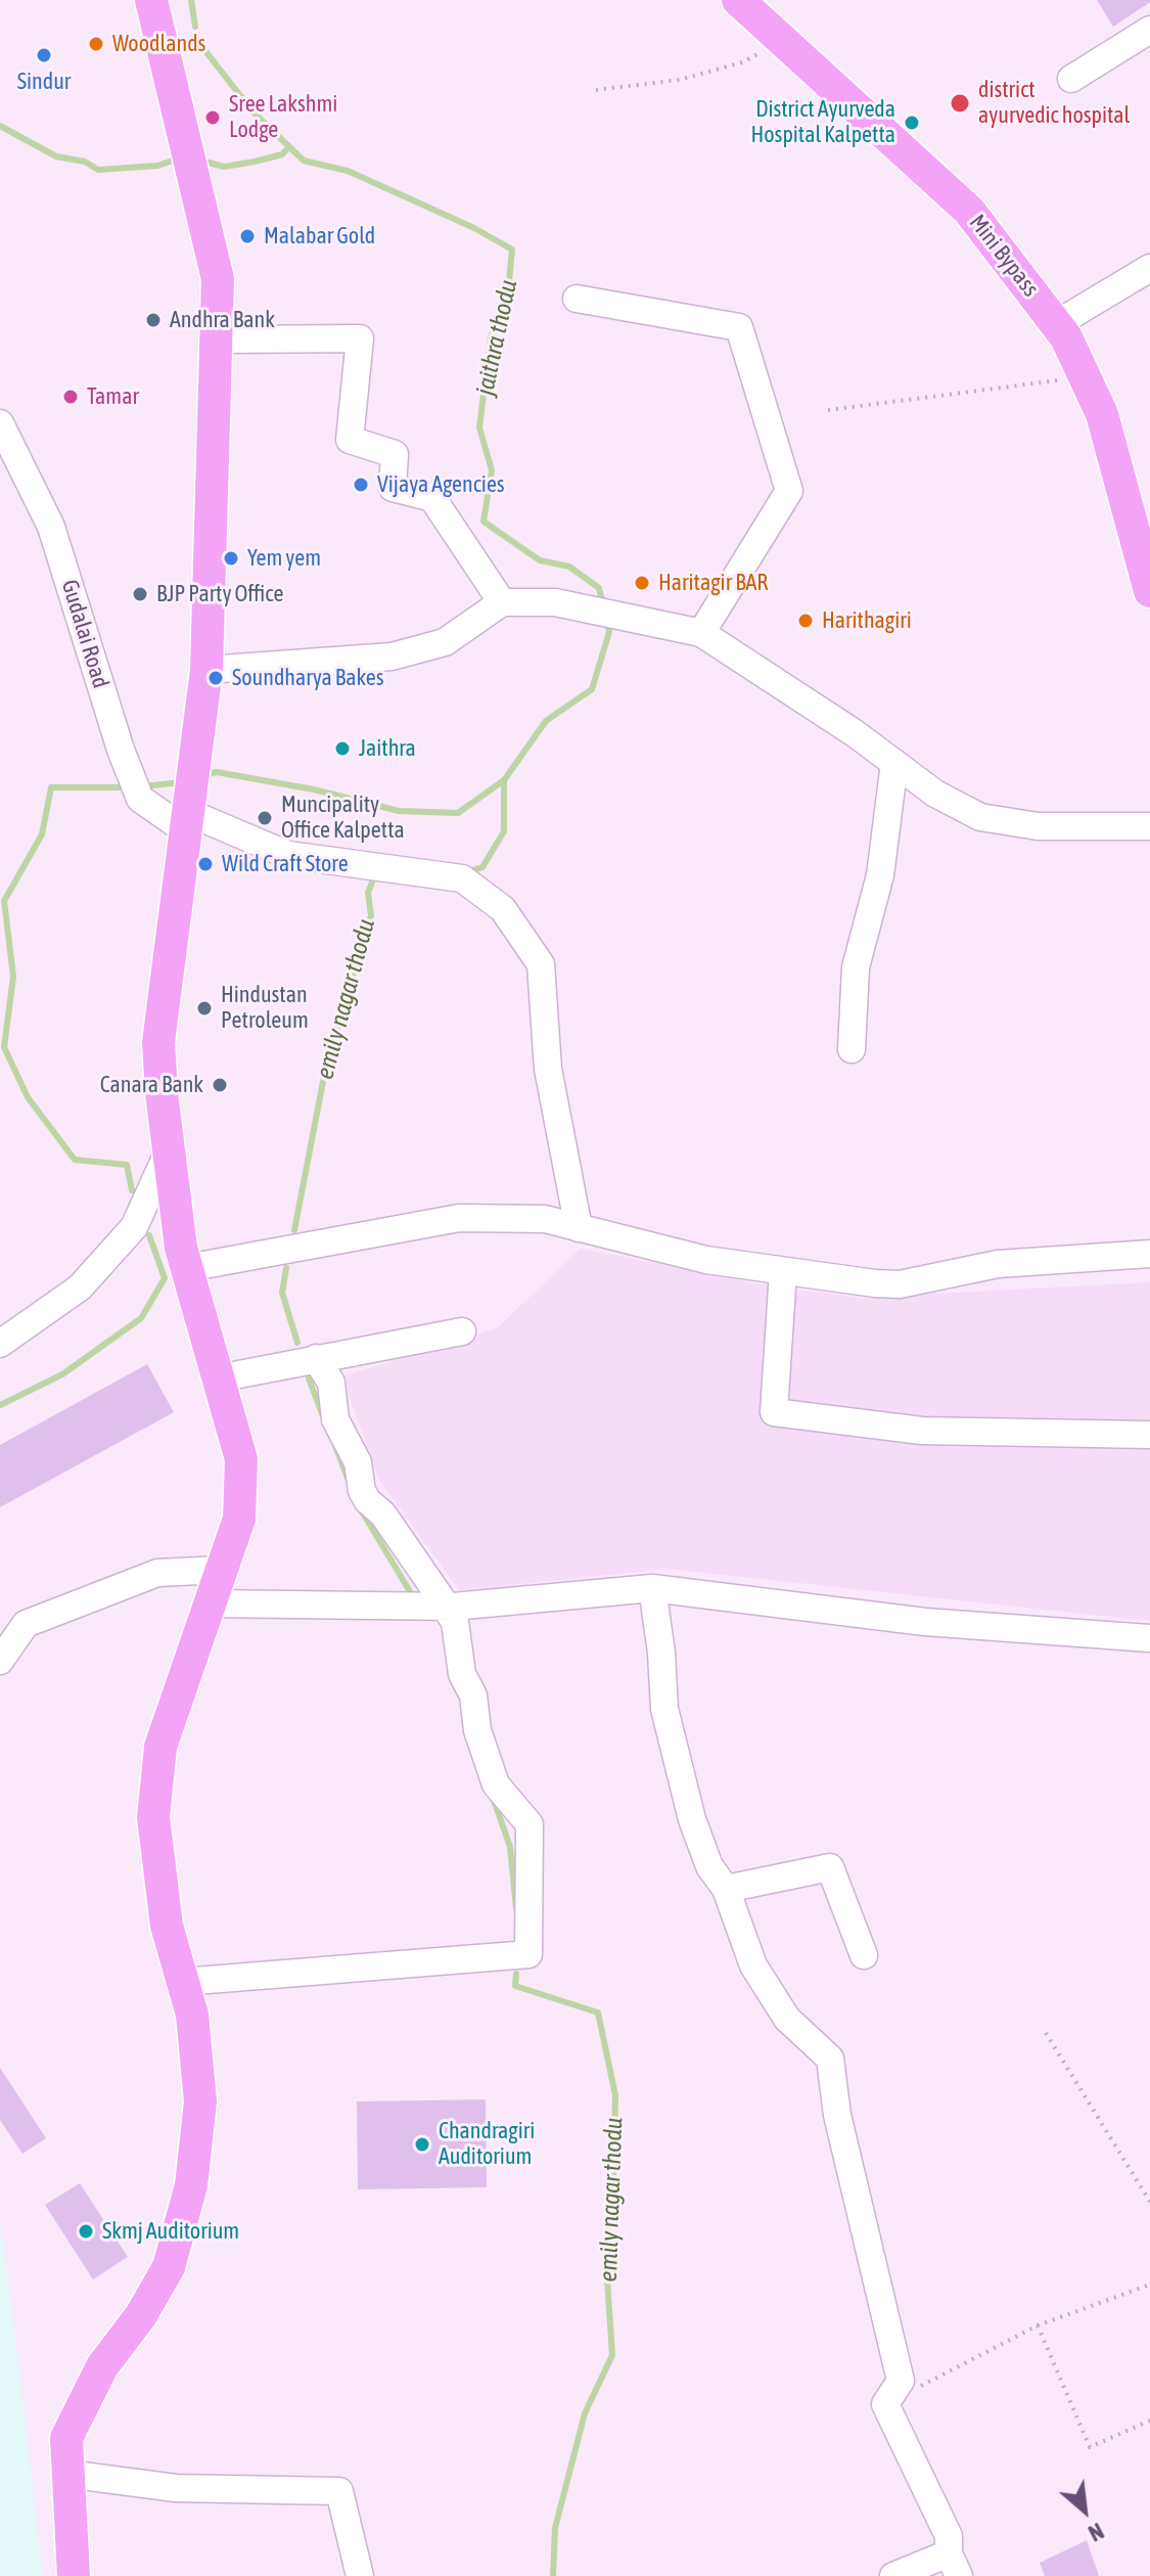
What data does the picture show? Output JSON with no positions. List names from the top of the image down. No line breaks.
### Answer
{"streets":{"main road":["Mini Bypass"],"street":["Gudalai Road"]},"water":["jaithra thodu","emily nagar thodu"],"places":["Woodlands","Sindur","district ayurvedic hospital","Sree Lakshmi Lodge","District Ayurveda Hospital Kalpetta","Malabar Gold","Andhra Bank","Tamar","Vijaya Agencies","Yem yem","Haritagir BAR","BJP Party Office","Harithagiri","Soundharya Bakes","Jaithra","Muncipality Office Kalpetta","Wild Craft Store","Hindustan Petroleum","Canara Bank","Chandragiri Auditorium","Skmj Auditorium"],"north":"bottom right"}
